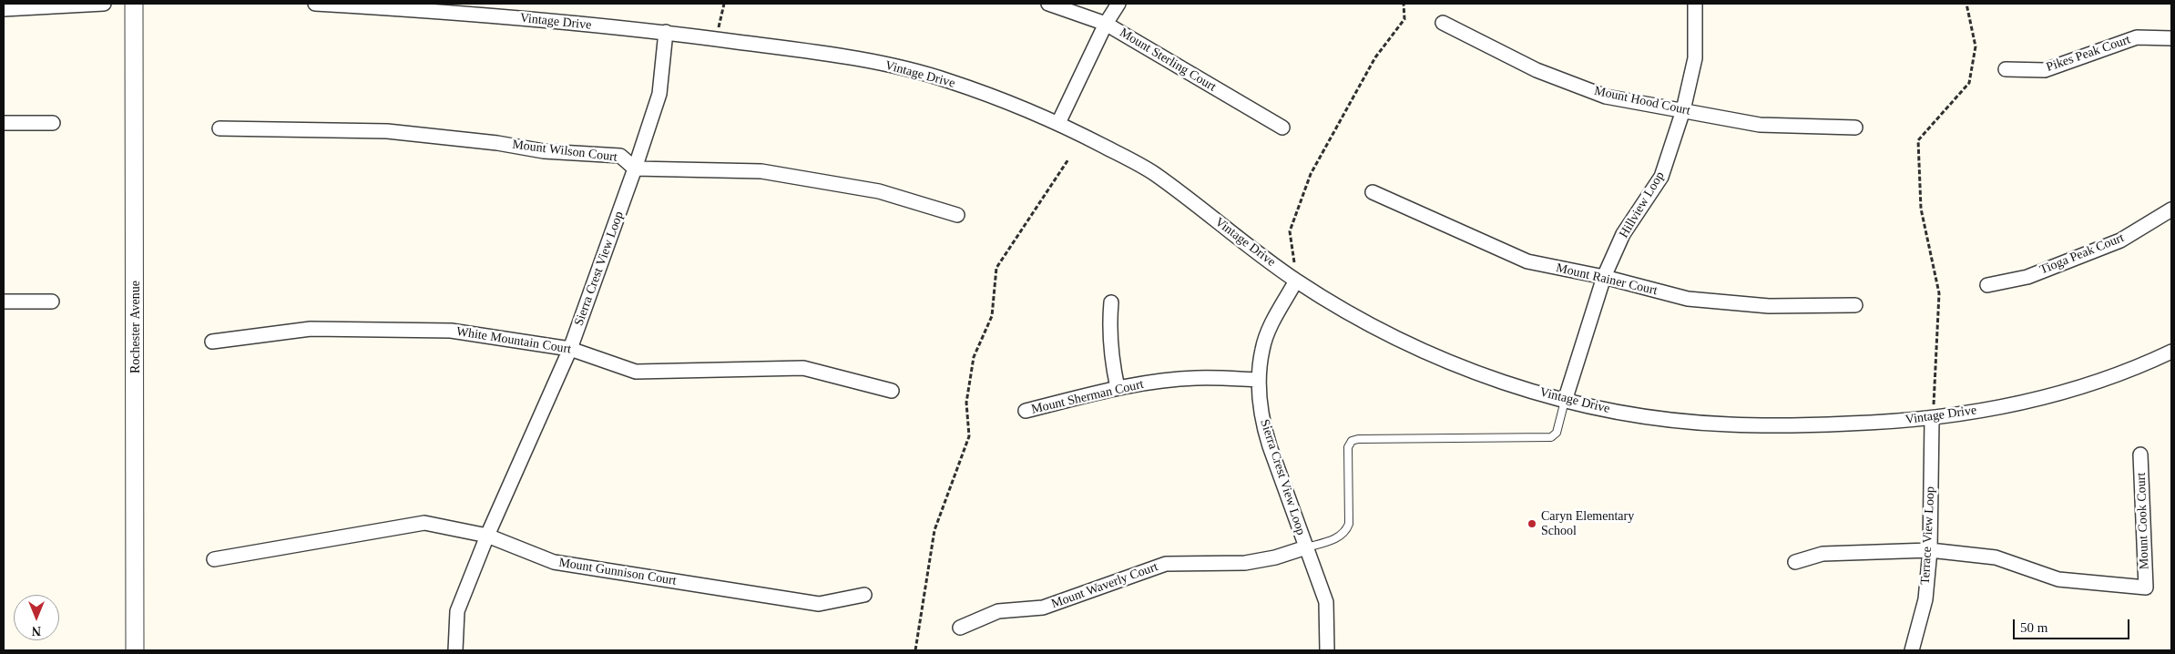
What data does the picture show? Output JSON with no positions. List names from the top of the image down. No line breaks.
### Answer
{"streets":{"street":["Vintage Drive","Pikes Peak Court","Mount Sterling Court","Mount Hood Court","Mount Wilson Court","Hillview Loop","Tioga Peak Court","Sierra Crest View Loop","Mount Rainer Court","Rochester Avenue","White Mountain Court","Mount Sherman Court","Mount Cook Court","Terrace View Loop","Mount Gunnison Court","Mount Waverly Court"]},"crossings":[["Vintage Drive","Hillview Loop"],["Vintage Drive","Sierra Crest View Loop"],["Vintage Drive","Terrace View Loop"],["Mount Hood Court","Hillview Loop"],["Mount Wilson Court","Sierra Crest View Loop"],["Hillview Loop","Mount Rainer Court"],["Sierra Crest View Loop","White Mountain Court"],["Sierra Crest View Loop","Mount Sherman Court"],["Sierra Crest View Loop","Mount Gunnison Court"],["Sierra Crest View Loop","Mount Waverly Court"],["Mount Cook Court","Terrace View Loop"]],"places":["Caryn Elementary School"],"scale_bar":"50 m","north":"bottom"}
